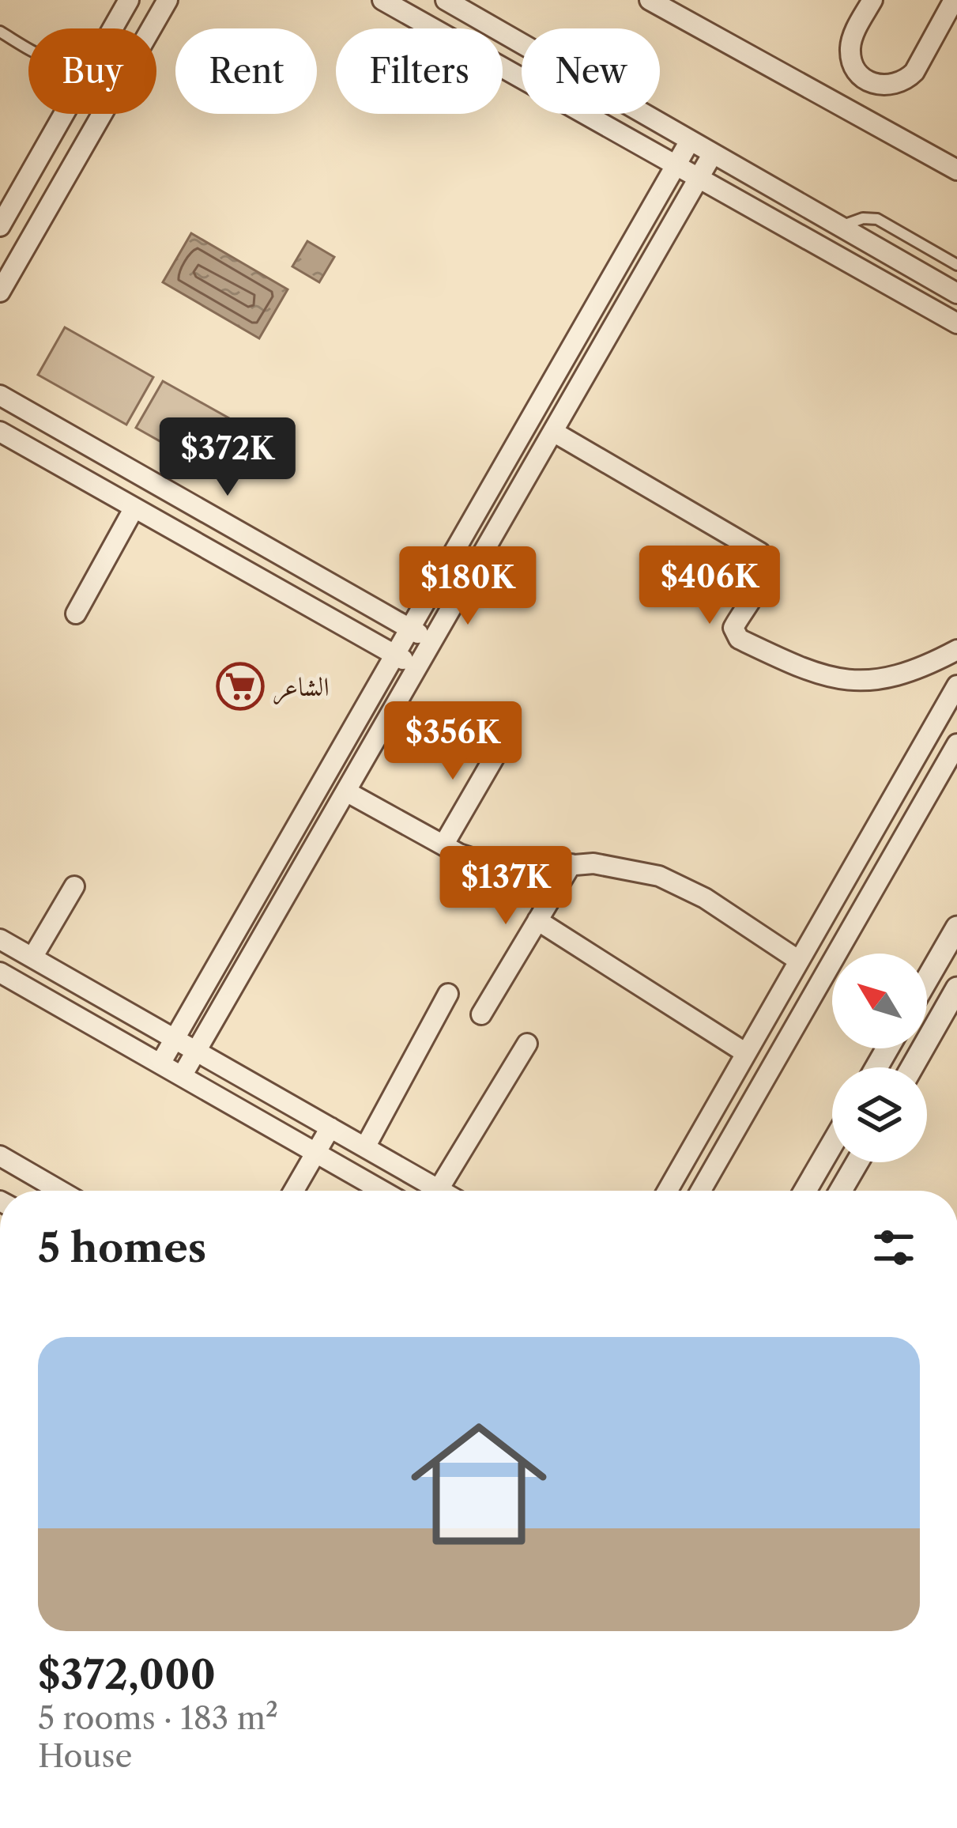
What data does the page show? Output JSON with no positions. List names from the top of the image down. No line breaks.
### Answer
{"places":{"supermarket":["الشاعر"]},"north":"top left","page":{"chip":["Buy","Rent","Filters","New"],"price":["$372K","$406K","$180K","$356K","$137K"],"heading":"5 homes","list":[{"name":"$372,000","note":"5 rooms · 183 m² · House"}]}}
